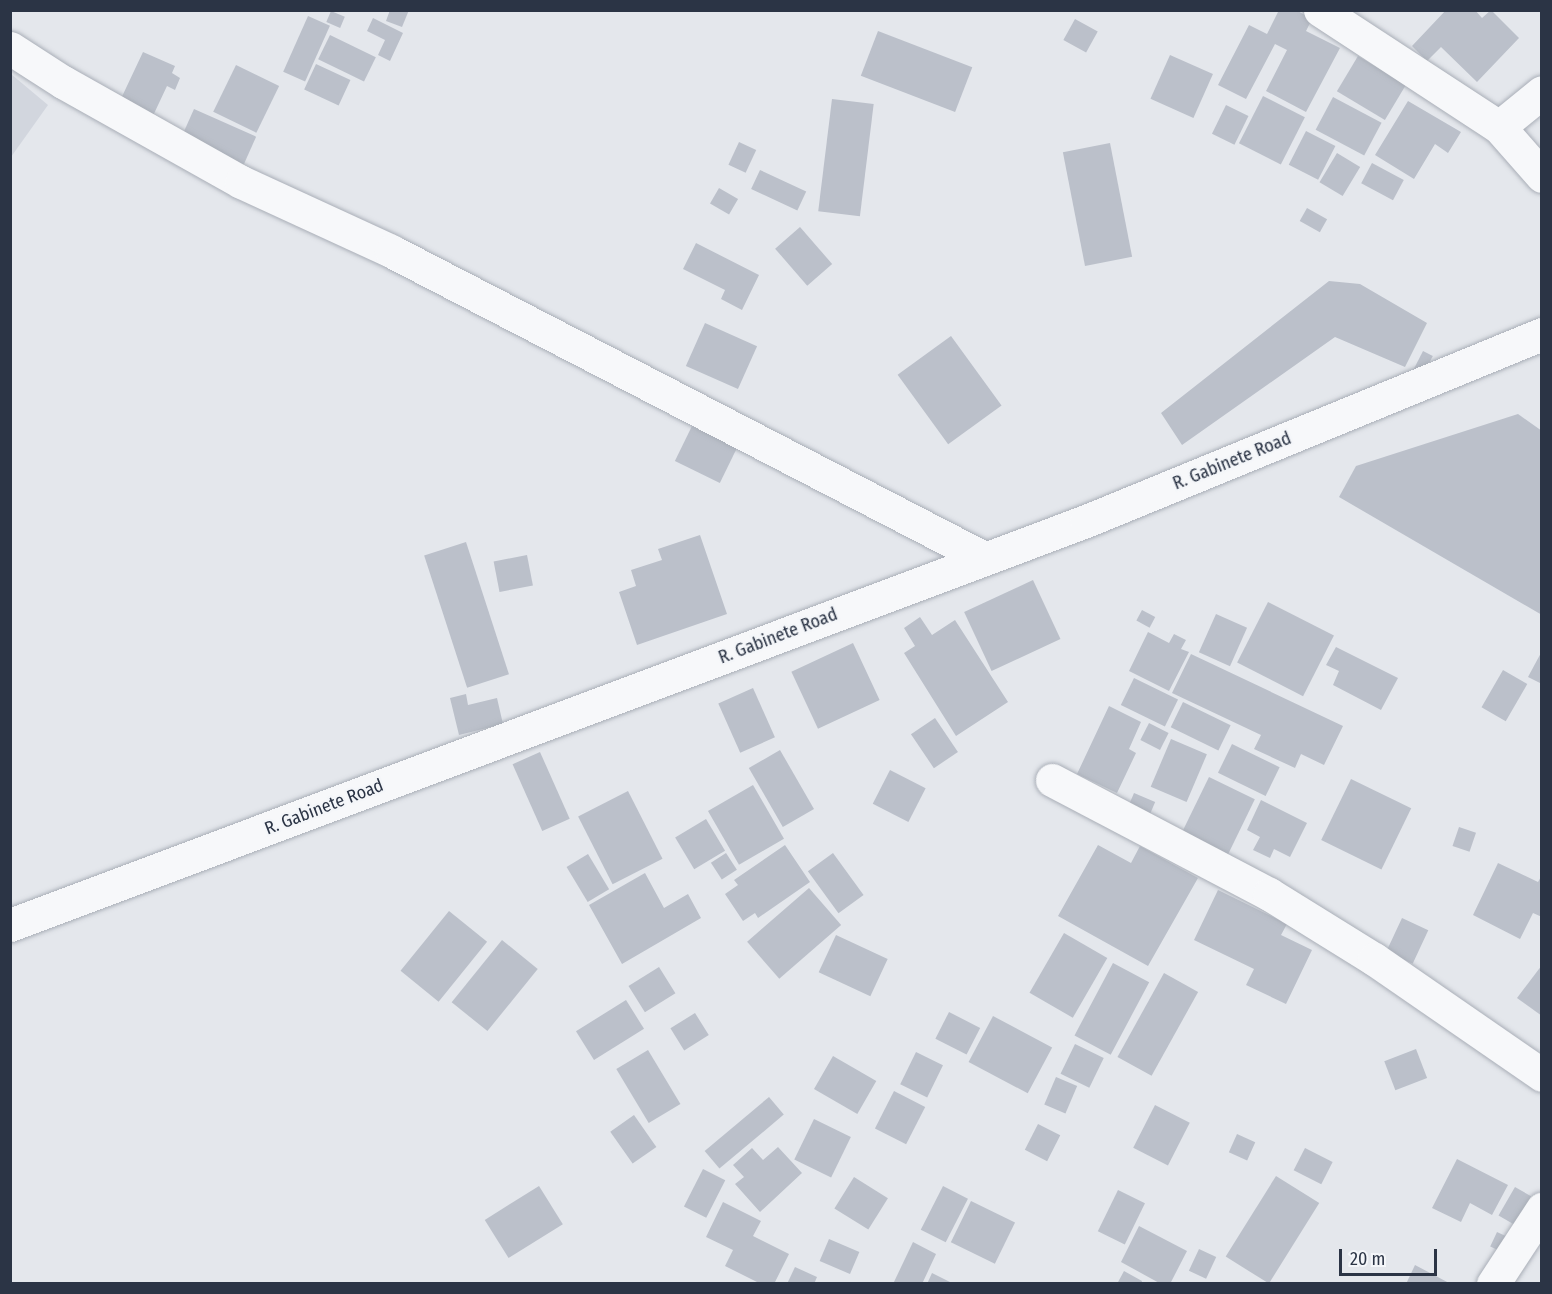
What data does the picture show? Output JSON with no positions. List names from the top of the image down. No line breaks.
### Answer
{"streets":{"street":["R. Gabinete Road"]},"scale_bar":"20 m"}
